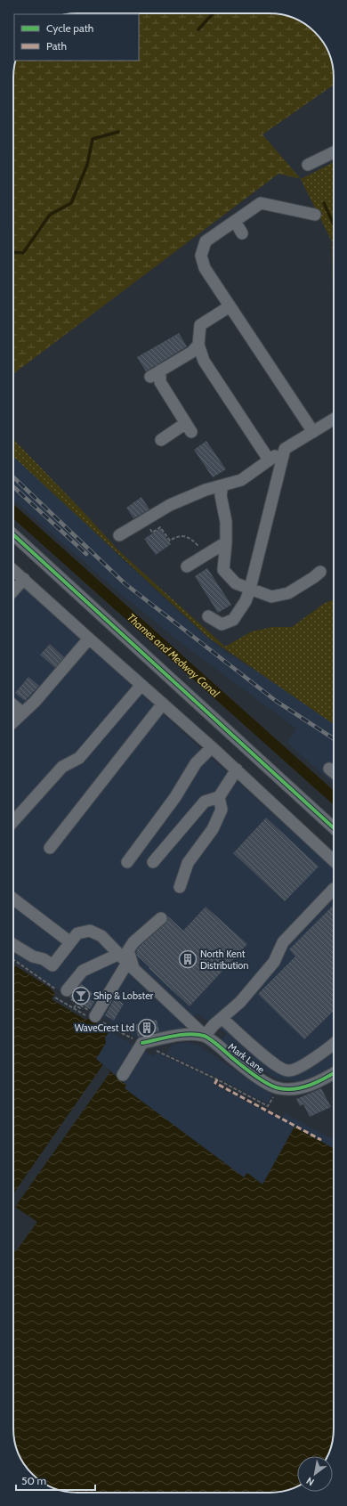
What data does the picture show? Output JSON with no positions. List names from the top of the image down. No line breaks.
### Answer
{"streets":{"street":["Mark Lane"]},"water":["Thames and Medway Canal"],"places":{"building":["North Kent Distribution","WaveCrest Ltd"],"bar":["Ship & Lobster"]},"legend":["Cycle path","Path"],"scale_bar":"50 m","north":"bottom left"}
